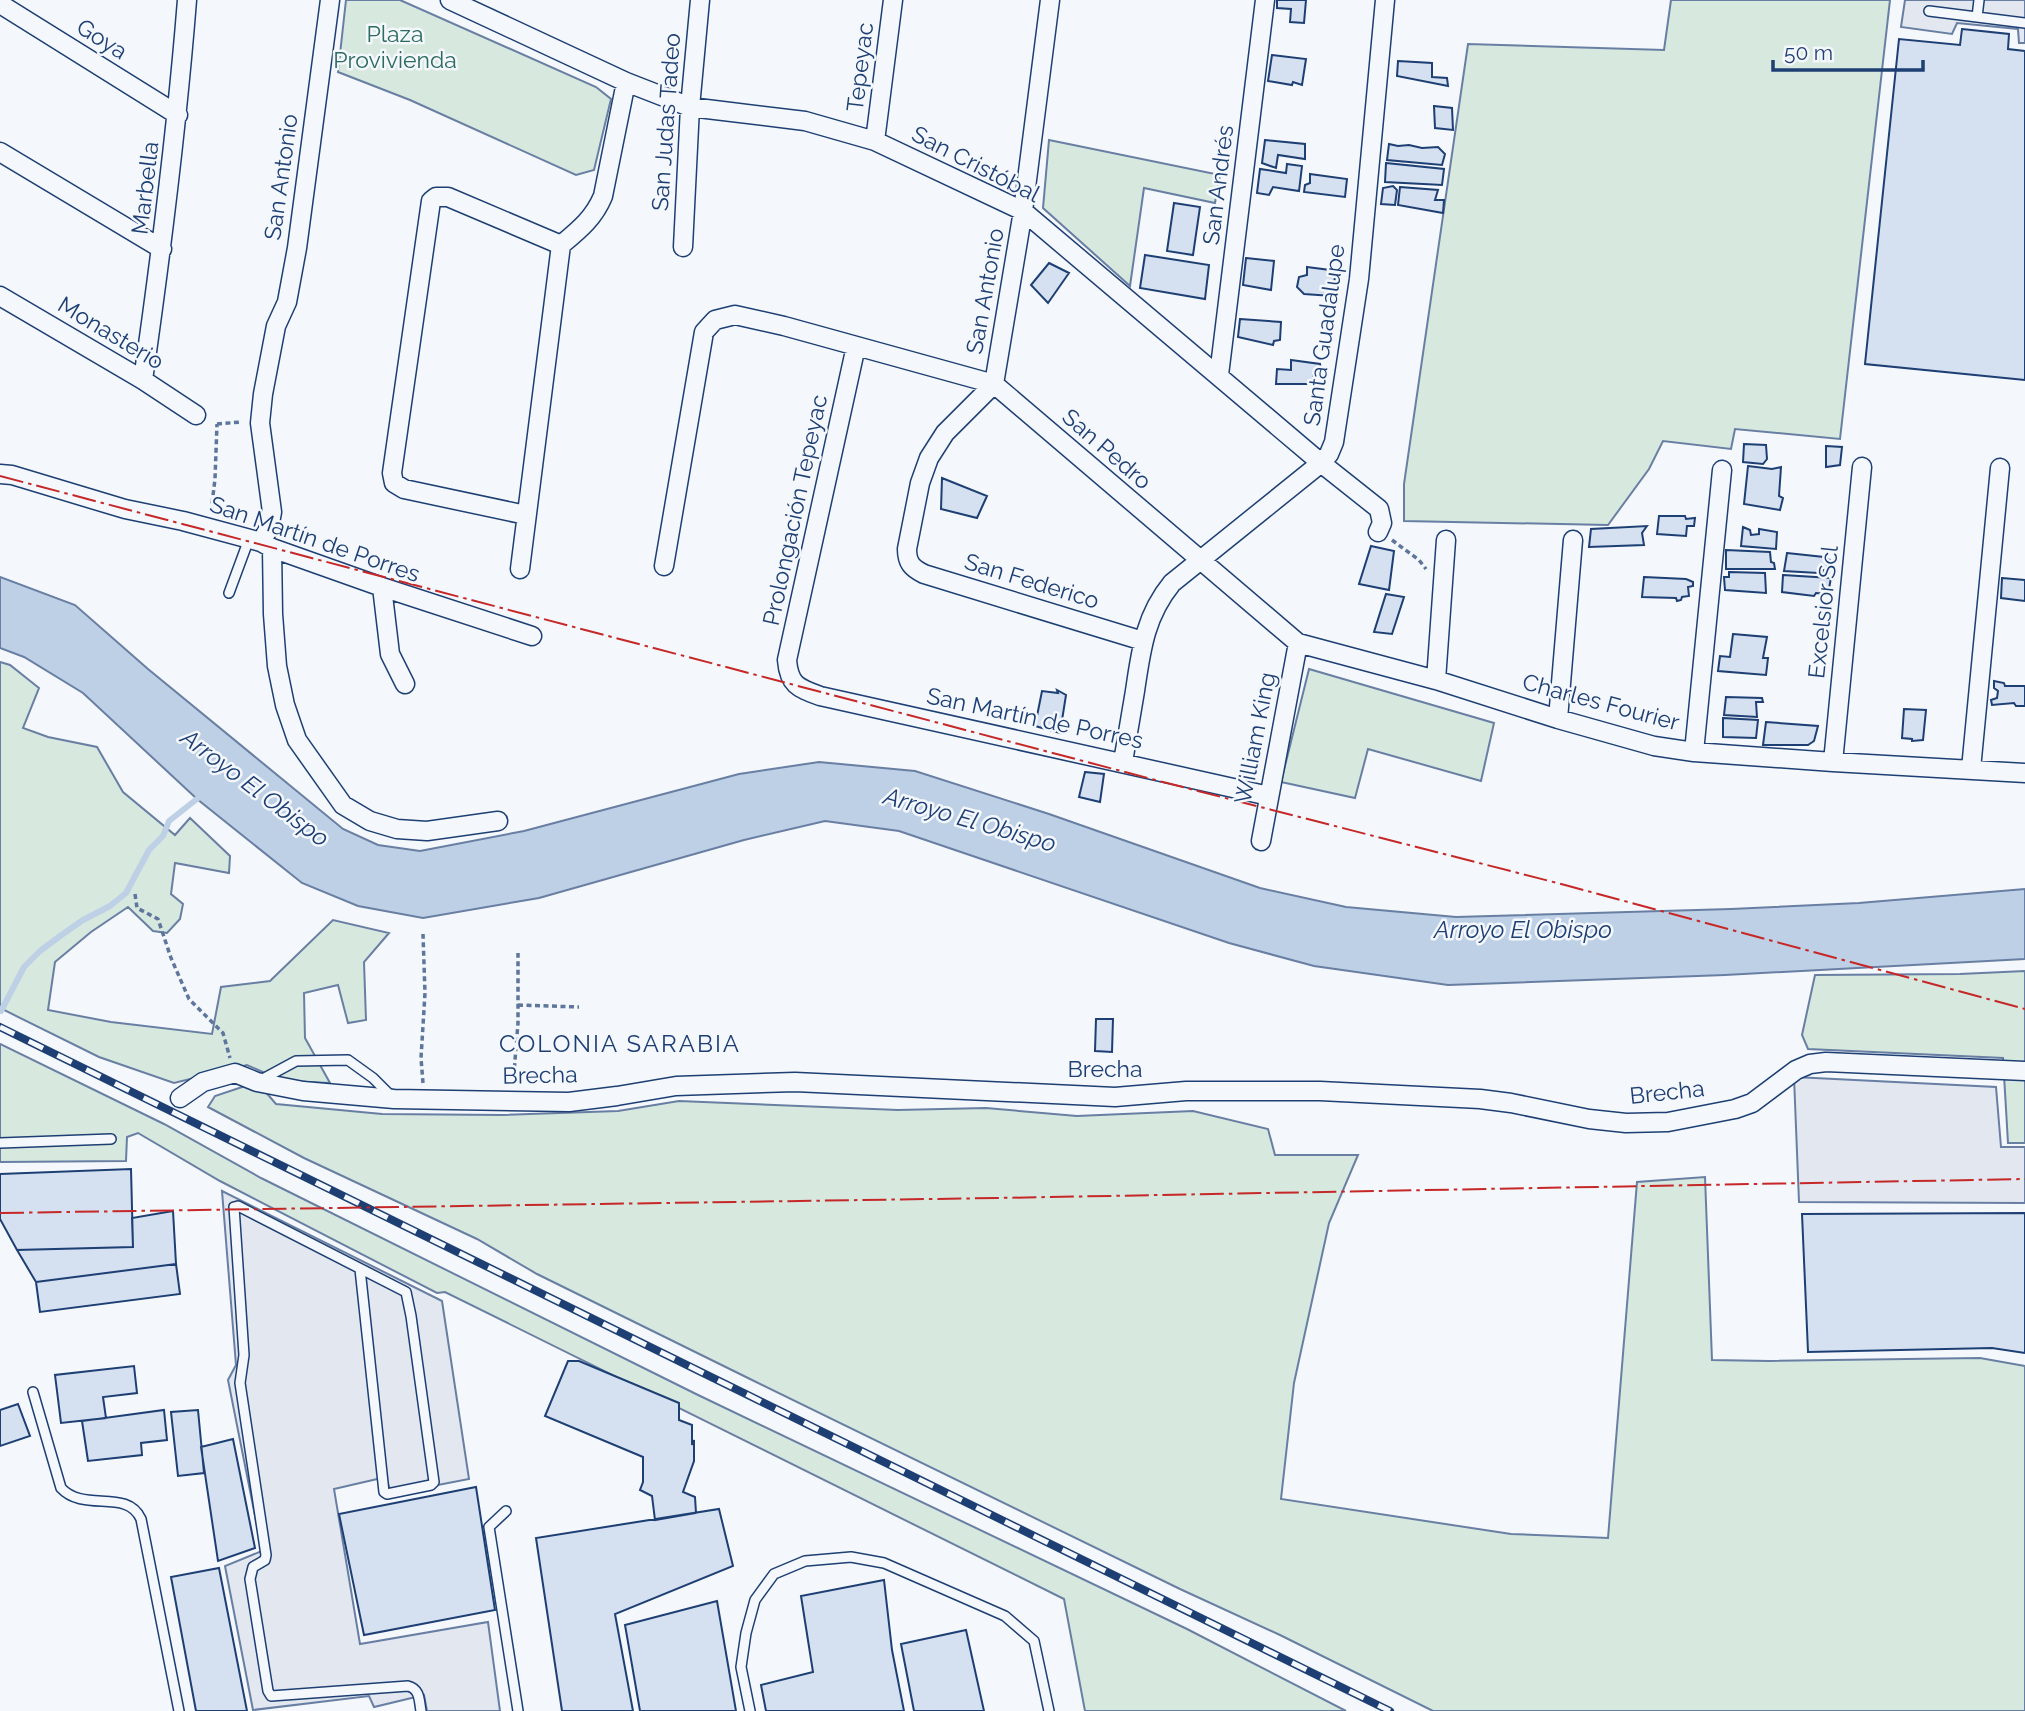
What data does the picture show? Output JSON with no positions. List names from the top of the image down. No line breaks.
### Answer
{"streets":{"street":["Goya","Tepeyac","San Judas Tadeo","San Cristóbal","San Antonio","San Andrés","Marbella","Monasterio","Santa Guadalupe","San Pedro","Prolongación Tepeyac","San Martín de Porres","San Federico","Excelsior Scl","Charles Fourier","William King","Brecha"]},"crossings":[["Goya","Marbella"],["Tepeyac","San Cristóbal"],["San Judas Tadeo","San Cristóbal"],["San Cristóbal","San Antonio"],["San Cristóbal","San Andrés"],["San Cristóbal","Santa Guadalupe"],["San Antonio","San Pedro"],["San Antonio","San Martín de Porres"],["San Antonio","San Federico"],["Marbella","Monasterio"],["Santa Guadalupe","San Pedro"],["Santa Guadalupe","San Martín de Porres"],["Santa Guadalupe","San Federico"],["San Pedro","Prolongación Tepeyac"],["San Pedro","Charles Fourier"],["San Pedro","William King"],["Prolongación Tepeyac","San Martín de Porres"],["San Martín de Porres","William King"],["Excelsior Scl","Charles Fourier"],["Charles Fourier","William King"]],"districts":["COLONIA SARABIA"],"water":["Arroyo El Obispo"],"parks":["Plaza Provivienda"],"scale_bar":"50 m"}
